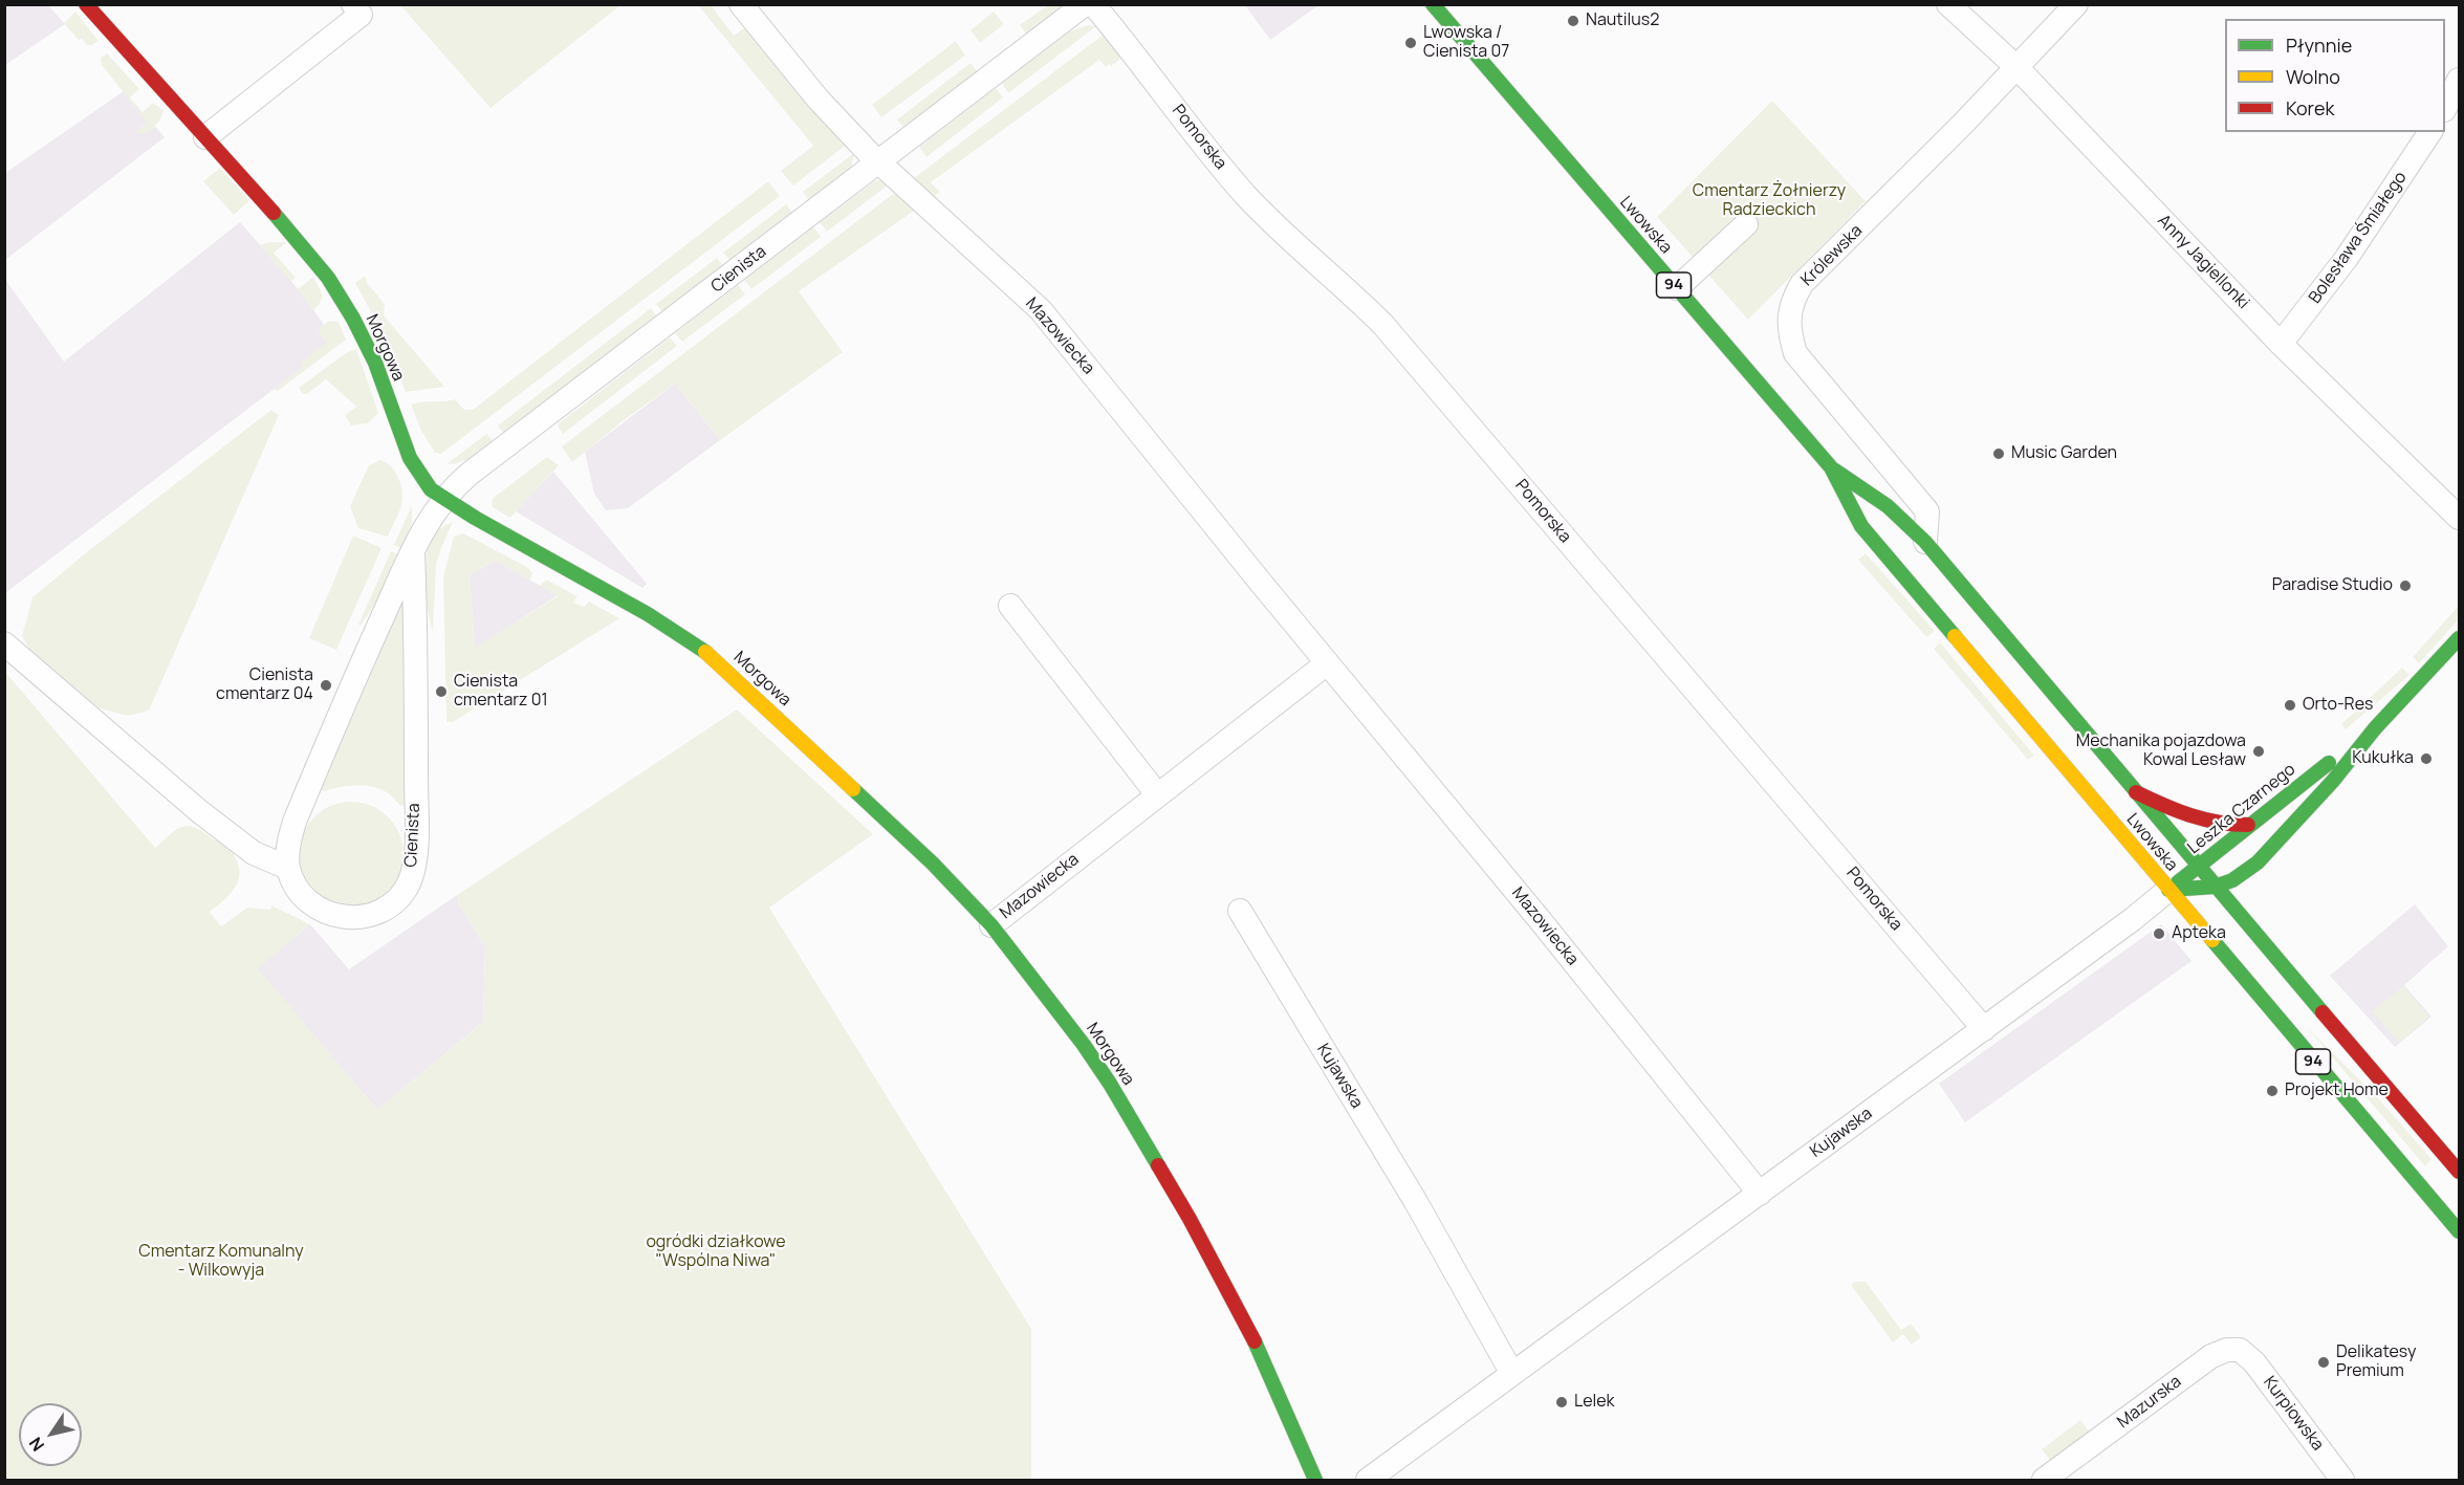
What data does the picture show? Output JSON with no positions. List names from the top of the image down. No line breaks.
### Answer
{"streets":{"street":["Pomorska","Lwowska","Bolesława Śmiałego","Królewska","Anny Jagiellonki","Cienista","94","Mazowiecka","Morgowa","Leszka Czarnego","Kujawska","Mazurska","Kurpiowska"]},"crossings":[["Pomorska","Kujawska"],["Lwowska","Królewska"],["Lwowska","Leszka Czarnego"],["Lwowska","Kujawska"],["Bolesława Śmiałego","Anny Jagiellonki"],["Królewska","Anny Jagiellonki"],["Cienista","Mazowiecka"],["Cienista","Morgowa"],["Mazowiecka","Morgowa"],["Mazowiecka","Kujawska"],["Leszka Czarnego","Kujawska"],["Mazurska","Kurpiowska"]],"parks":["Cmentarz Żołnierzy Radzieckich","ogródki działkowe \"Wspólna Niwa\"","Cmentarz Komunalny - Wilkowyja"],"places":["Nautilus2","Lwowska / Cienista 07","Music Garden","Paradise Studio","Cienista cmentarz 04","Cienista cmentarz 01","Orto-Res","Mechanika pojazdowa Kowal Lesław","Kukułka","Apteka","Projekt Home","Delikatesy Premium","Lelek"],"legend":["Płynnie","Wolno","Korek"],"north":"bottom left"}
